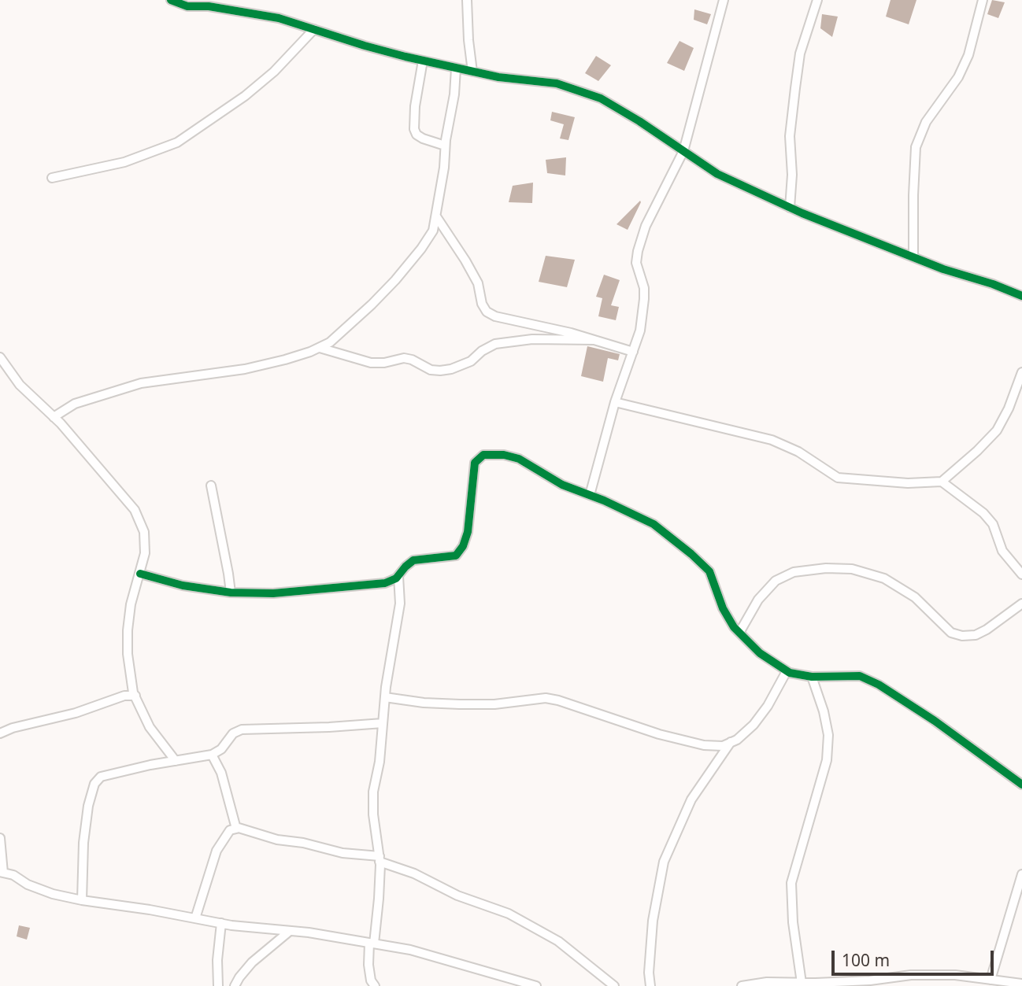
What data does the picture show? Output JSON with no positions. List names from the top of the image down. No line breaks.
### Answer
{"scale_bar":"100 m"}
